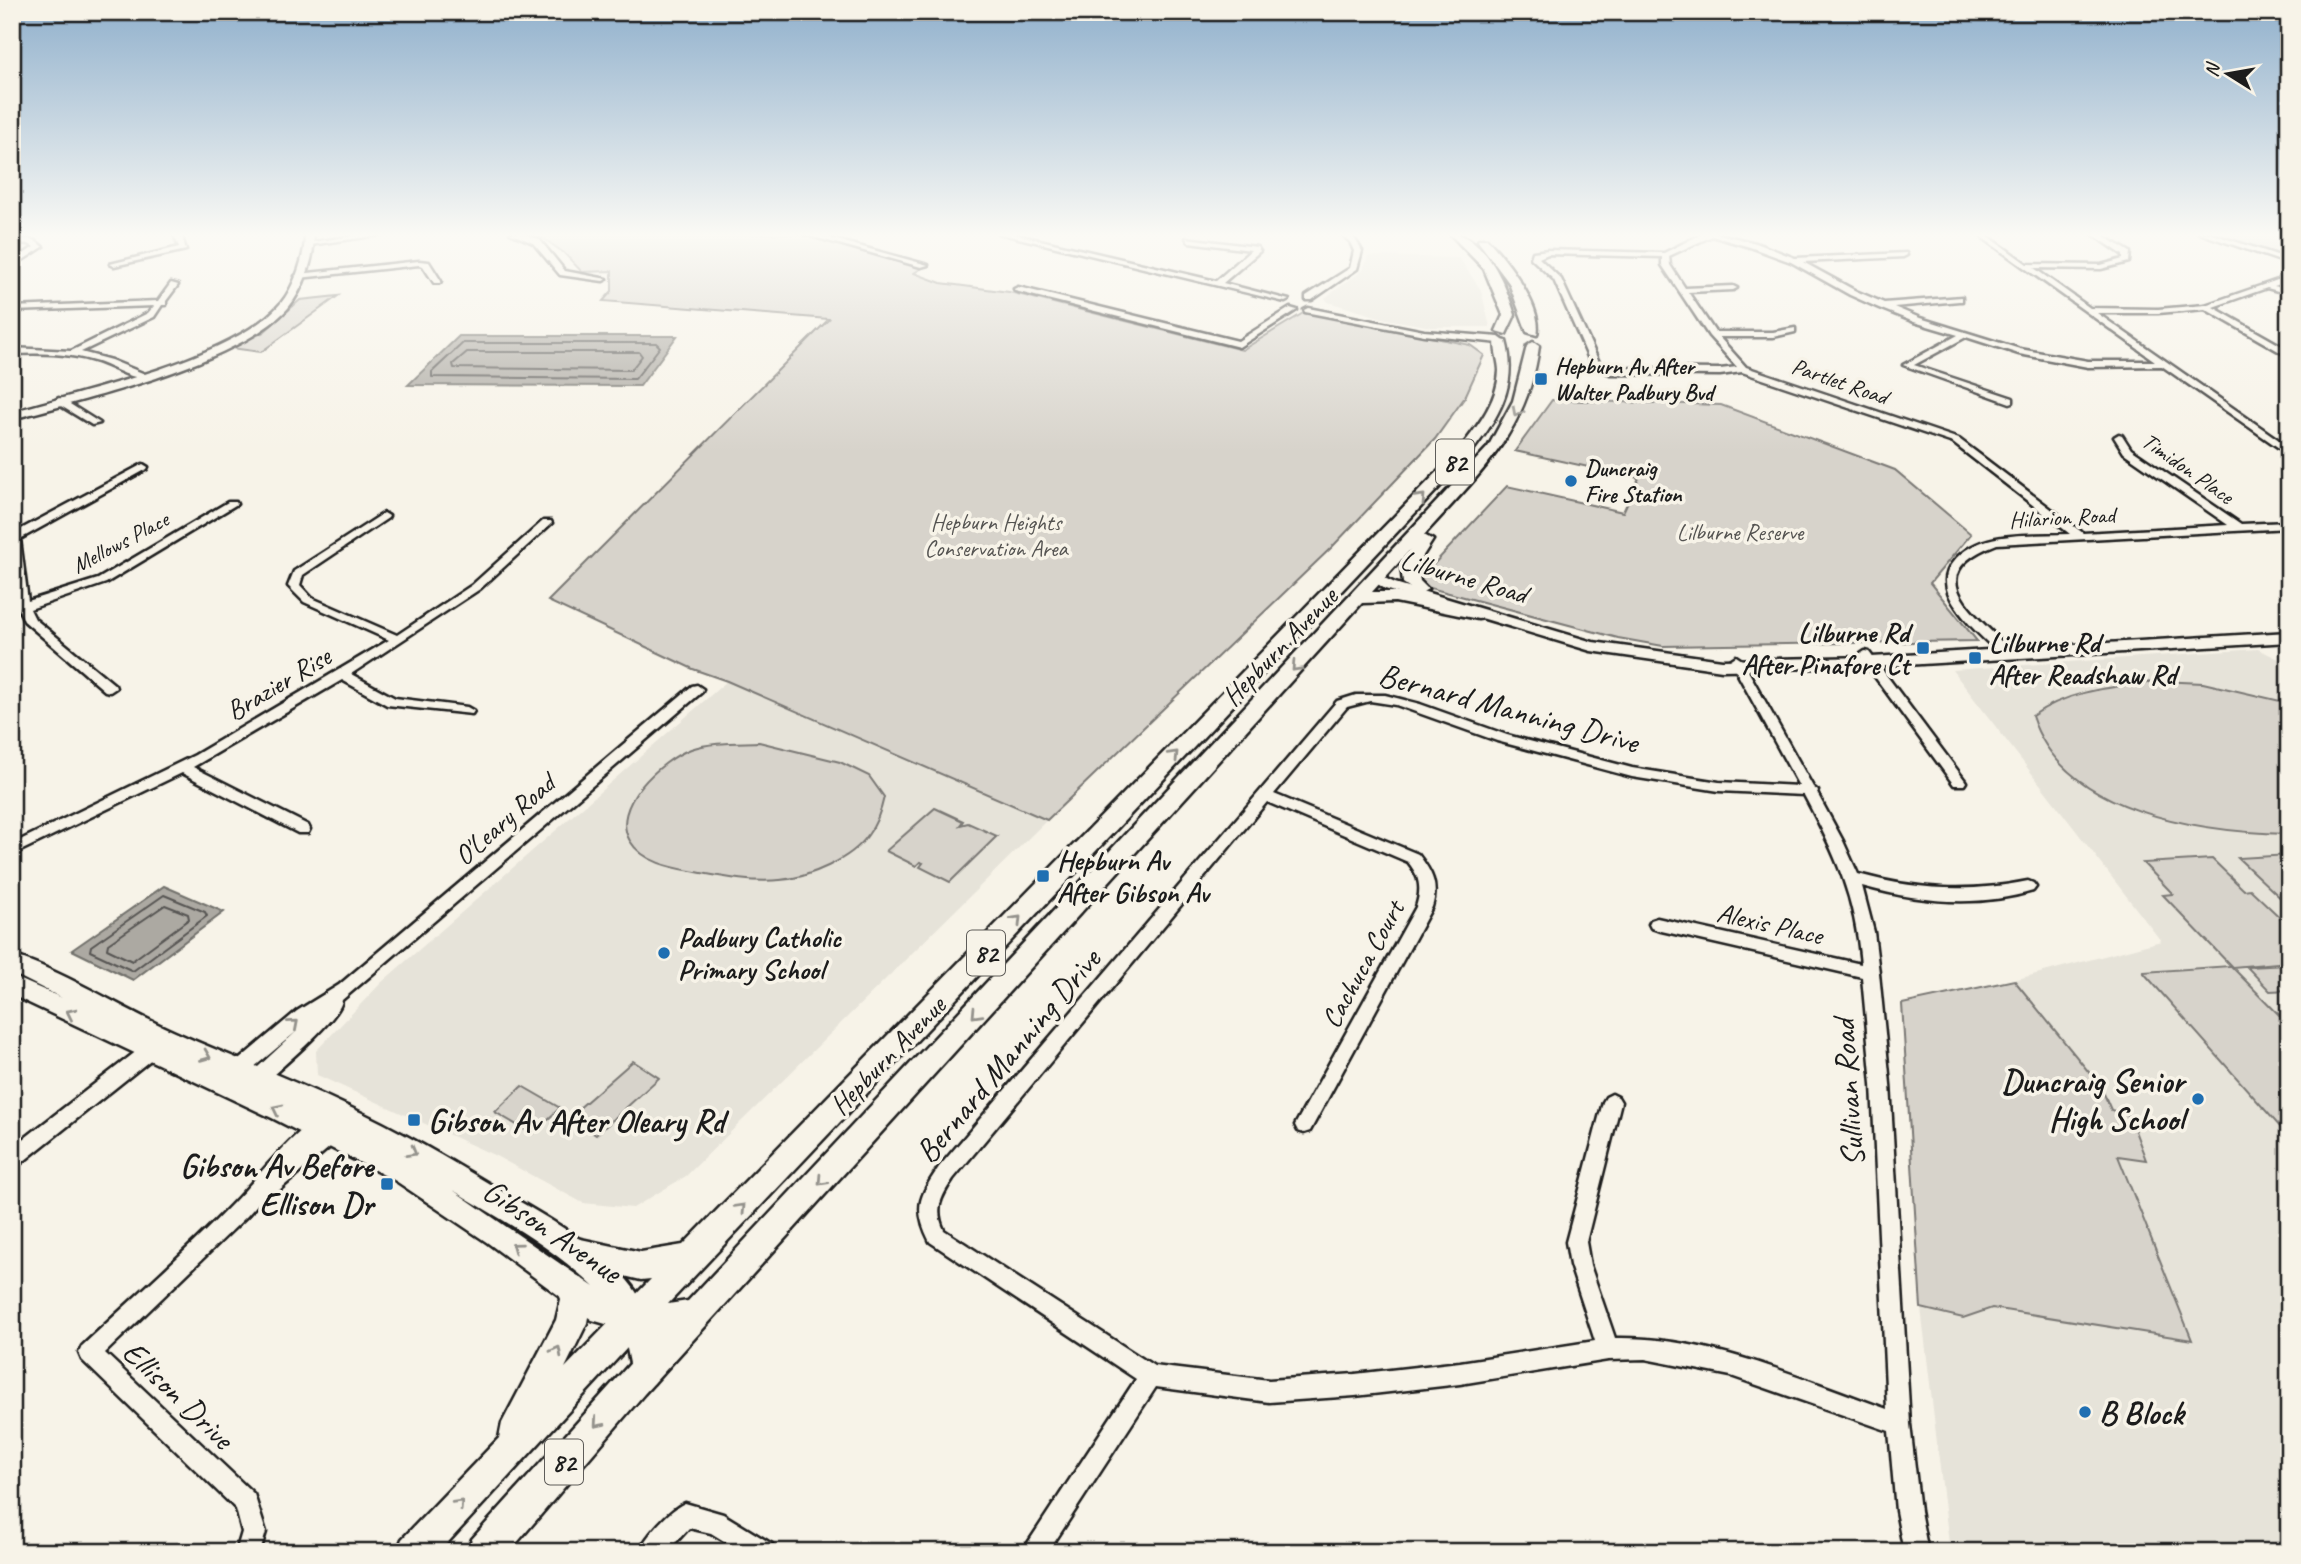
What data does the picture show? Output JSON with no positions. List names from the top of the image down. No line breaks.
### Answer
{"streets":{"main road":["82","Hepburn Avenue","Gibson Avenue"],"street":["Partlet Road","Timidon Place","Hilarion Road","Mellows Place","Lilburne Road","Brazier Rise","Bernard Manning Drive","O'Leary Road","Alexis Place","Cachuca Court","Sullivan Road","Ellison Drive"]},"crossings":[["Partlet Road","Hilarion Road"],["Timidon Place","Hilarion Road"],["Hilarion Road","Lilburne Road"],["Lilburne Road","Hepburn Avenue"],["Lilburne Road","Sullivan Road"],["Hepburn Avenue","Gibson Avenue"],["Bernard Manning Drive","Cachuca Court"],["Bernard Manning Drive","Sullivan Road"],["O'Leary Road","Gibson Avenue"],["Alexis Place","Sullivan Road"],["Gibson Avenue","Ellison Drive"]],"parks":["Hepburn Heights Conservation Area","Lilburne Reserve"],"places":{"transit":["Hepburn Av After Walter Padbury Bvd","Lilburne Rd After Pinafore Ct","Lilburne Rd After Readshaw Rd","Hepburn Av After Gibson Av","Gibson Av After Oleary Rd","Gibson Av Before Ellison Dr"],"other":["Duncraig Fire Station","Padbury Catholic Primary School","Duncraig Senior High School","B Block"]},"north":"left"}
